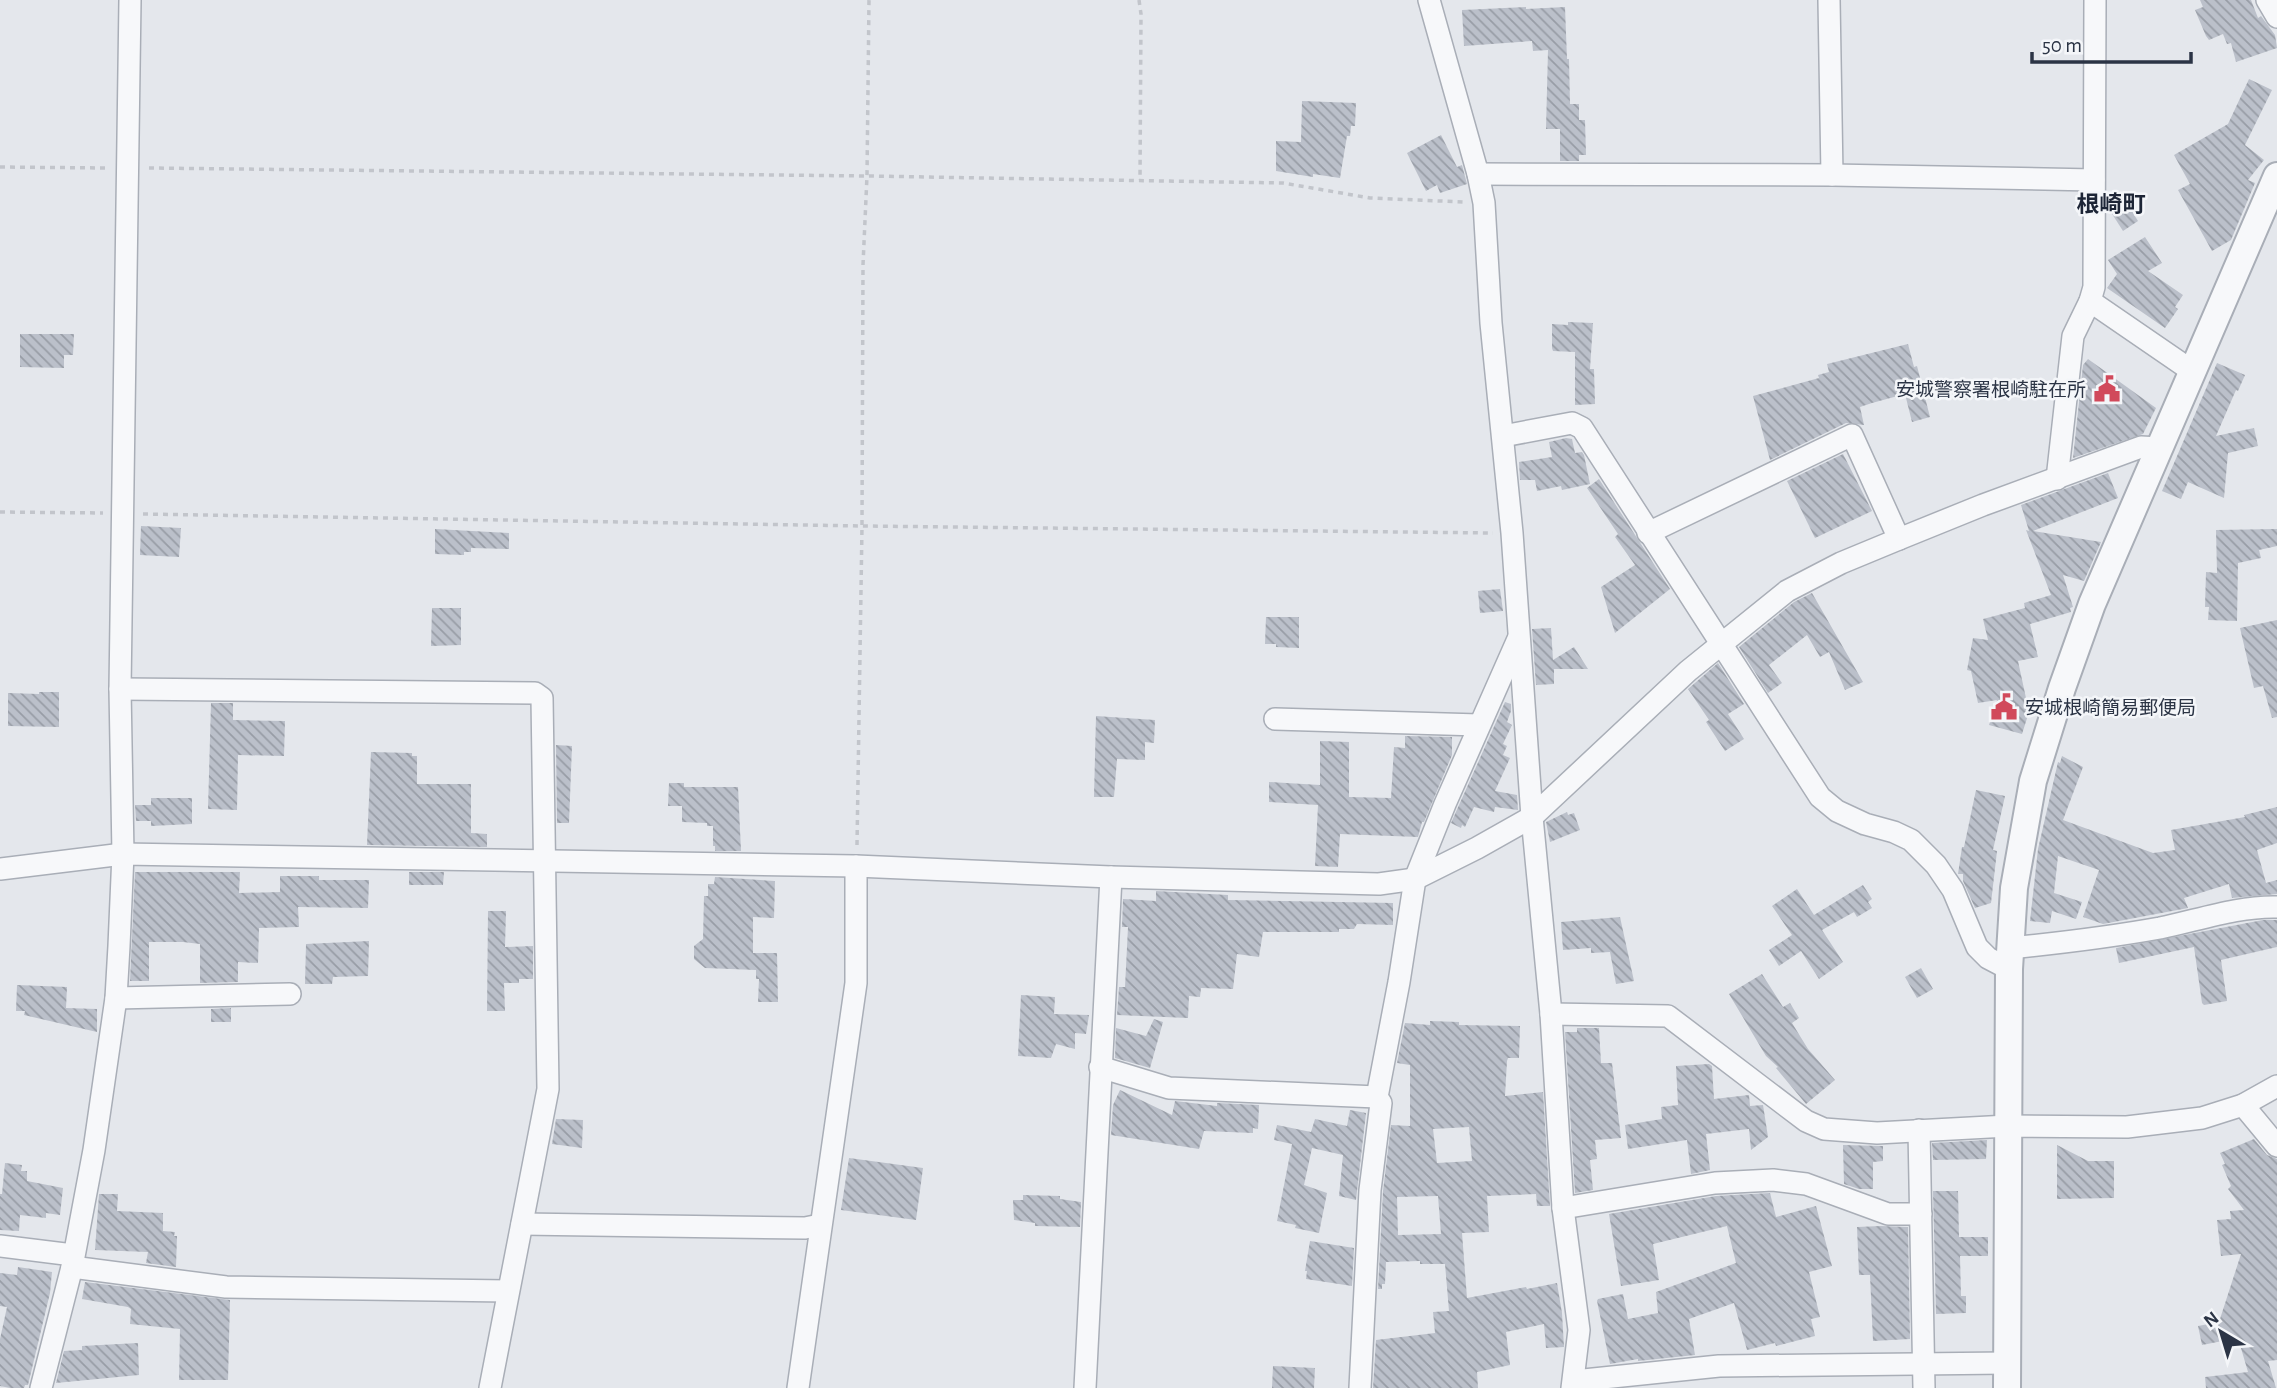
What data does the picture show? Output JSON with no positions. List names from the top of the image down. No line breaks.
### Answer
{"districts":["根崎町"],"places":{"public building":["安城警察署根崎駐在所","安城根崎簡易郵便局"]},"scale_bar":"50 m","north":"top left"}
